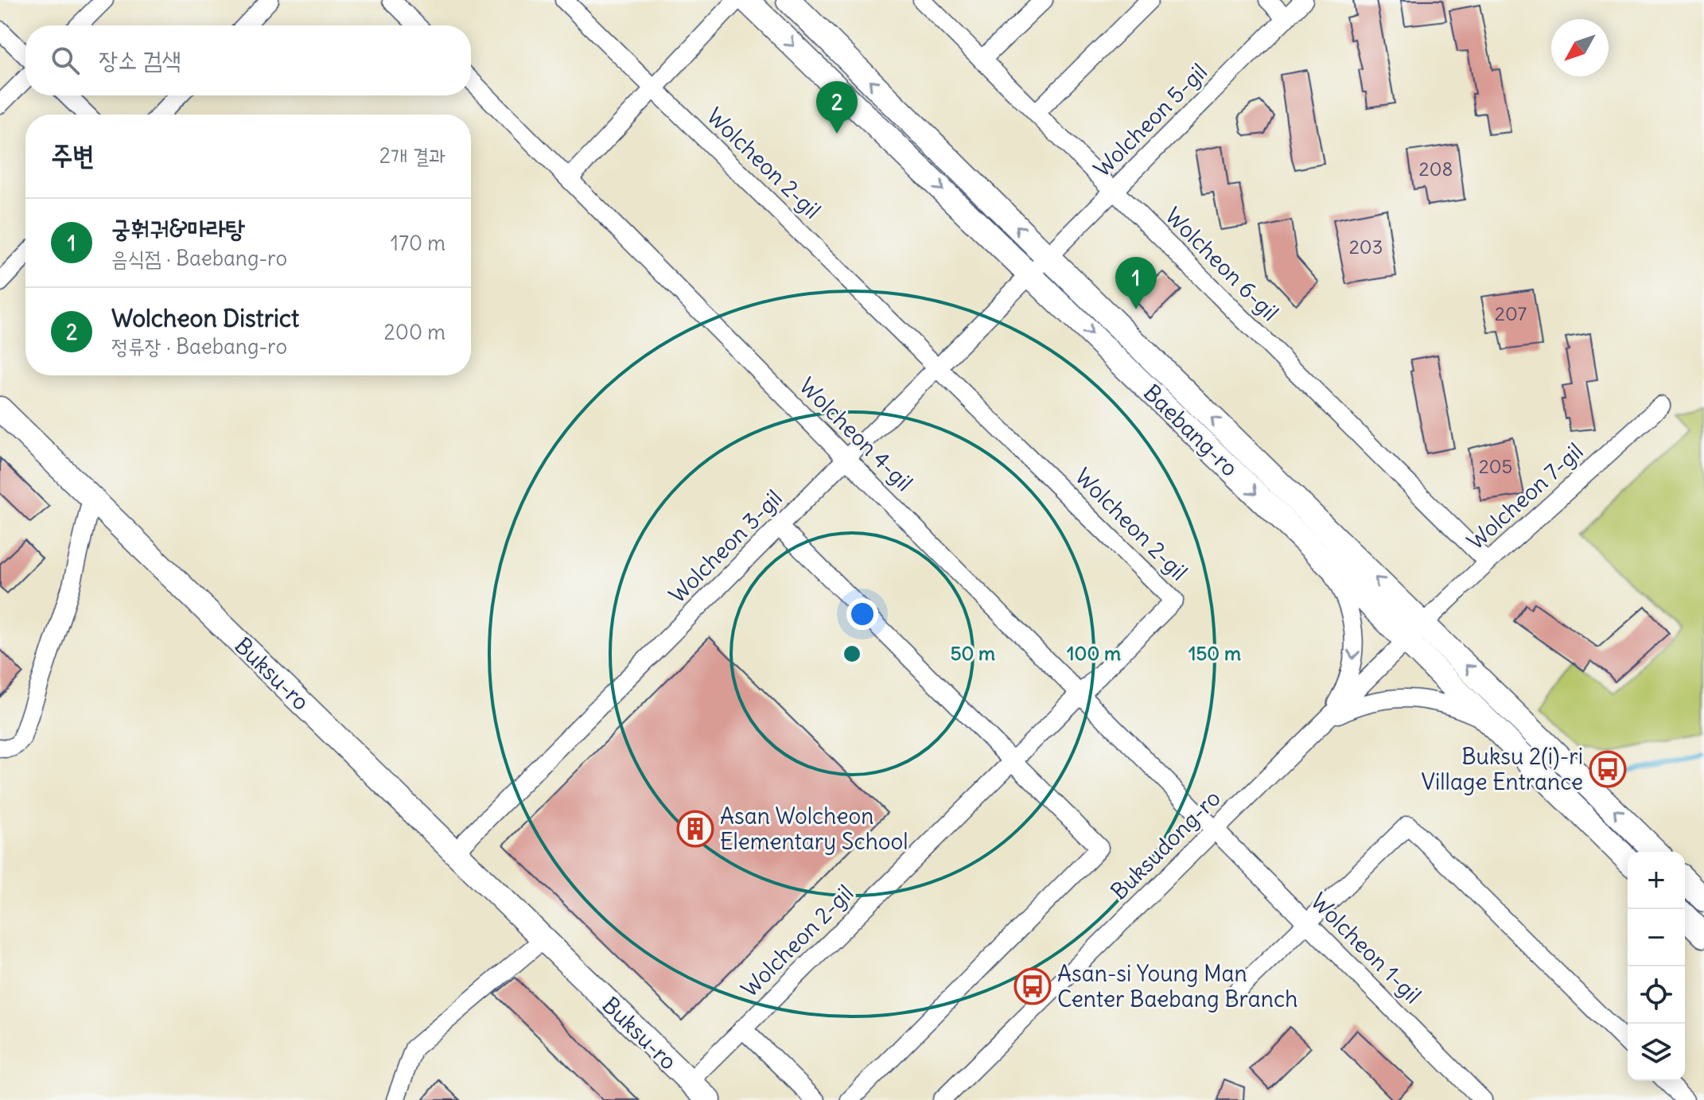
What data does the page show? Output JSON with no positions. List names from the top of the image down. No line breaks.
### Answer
{"streets":{"street":["Wolcheon 5-gil","Wolcheon 2-gil","Wolcheon 6-gil","Baebang-ro","Wolcheon 4-gil","Wolcheon 7-gil","Wolcheon 3-gil","Buksu-ro","Buksudong-ro","Wolcheon 1-gil"]},"crossings":[["Wolcheon 5-gil","Wolcheon 6-gil"],["Wolcheon 5-gil","Baebang-ro"],["Wolcheon 5-gil","Wolcheon 3-gil"],["Wolcheon 2-gil","Wolcheon 4-gil"],["Wolcheon 2-gil","Wolcheon 3-gil"],["Wolcheon 2-gil","Buksu-ro"],["Wolcheon 6-gil","Wolcheon 7-gil"],["Baebang-ro","Wolcheon 7-gil"],["Baebang-ro","Wolcheon 3-gil"],["Baebang-ro","Buksudong-ro"],["Wolcheon 4-gil","Wolcheon 3-gil"],["Wolcheon 4-gil","Buksudong-ro"],["Wolcheon 4-gil","Wolcheon 1-gil"],["Wolcheon 7-gil","Buksudong-ro"],["Wolcheon 3-gil","Buksu-ro"],["Buksudong-ro","Wolcheon 1-gil"]],"places":{"bus stop":["Buksu 2(i)-ri Village Entrance","Asan-si Young Man Center Baebang Branch"],"building":["Asan Wolcheon Elementary School"]},"house_numbers":["208","203","207","205"],"north":"bottom left","page":{"search":"장소 검색","pins":["2","1"],"heading":["주변","2개 결과"],"list":[{"mark":"1","name":"궁훠궈&마라탕","note":"음식점 · Baebang-ro","value":"170 m"},{"mark":"2","name":"Wolcheon District","note":"정류장 · Baebang-ro","value":"200 m"}],"map_buttons":["+","−"]},"rings":["50 m","100 m","150 m"]}
